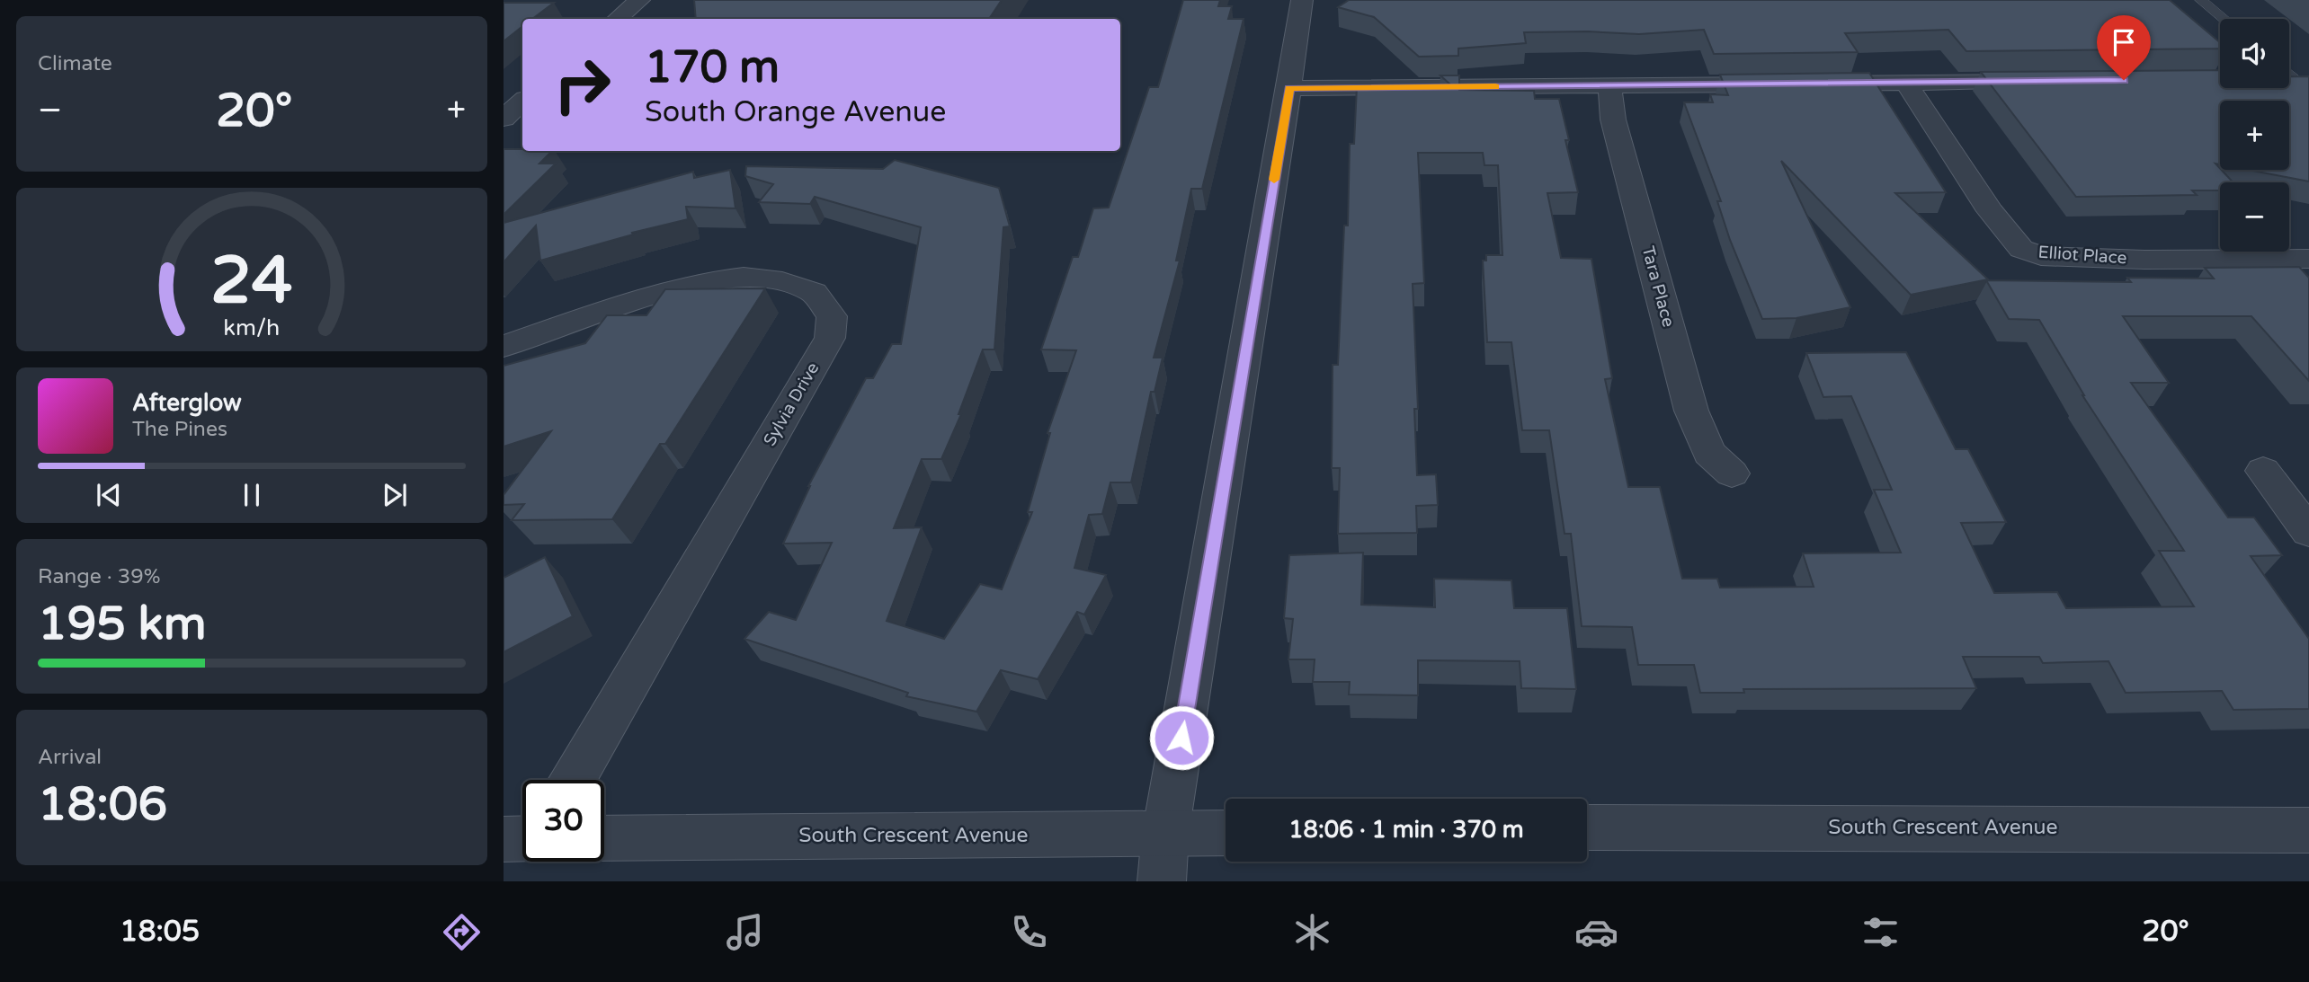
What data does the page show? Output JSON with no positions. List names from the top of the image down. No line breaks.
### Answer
{"streets":{"street":["Elliot Place","Tara Place","Sylvia Drive","South Crescent Avenue"]},"page":{"tile":["Climate",["Range · 39%","195 km"],["Arrival","18:06"]],"map_buttons":["+","−"],"turn":["170 m","South Orange Avenue"],"heat":["−","20°","+"],"song":["Afterglow","The Pines"],"limit":"30","trip":"18:06 · 1 min · 370 m","tabs":["18:05","20°"],"gauge":["24","km/h"]}}
